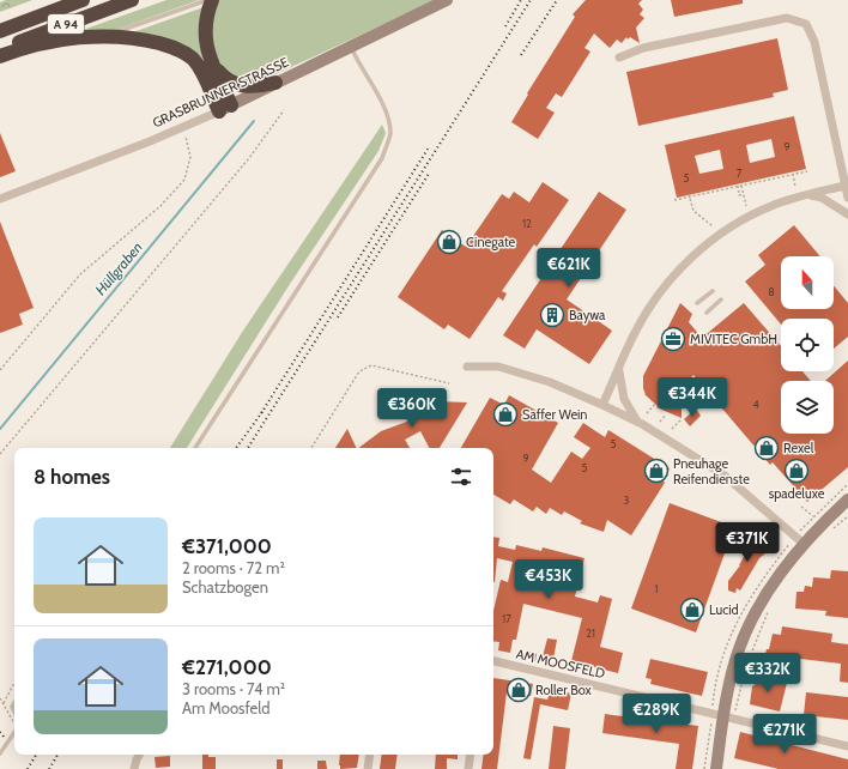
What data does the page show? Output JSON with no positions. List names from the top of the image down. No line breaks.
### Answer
{"streets":{"highway":["A 94"],"main road":["GRASBRUNNER STRASSE"],"street":["AM MOOSFELD"]},"water":["Hüllgraben"],"places":{"shop":["Cinegate","Saffer Wein","Rexel","Pneuhage Reifendienste","spadeluxe","Lucid","Roller Box"],"building":["Baywa"],"office":["MIVITEC GmbH"]},"house_numbers":["9","7","5","12","8","4","5","9","5","3","1","17","21"],"north":"top","page":{"price":["€621K","€344K","€360K","€371K","€453K","€332K","€289K","€271K"],"heading":"8 homes","list":[{"name":"€371,000","note":"2 rooms · 72 m² · Schatzbogen"},{"name":"€271,000","note":"3 rooms · 74 m² · Am Moosfeld"}]}}
